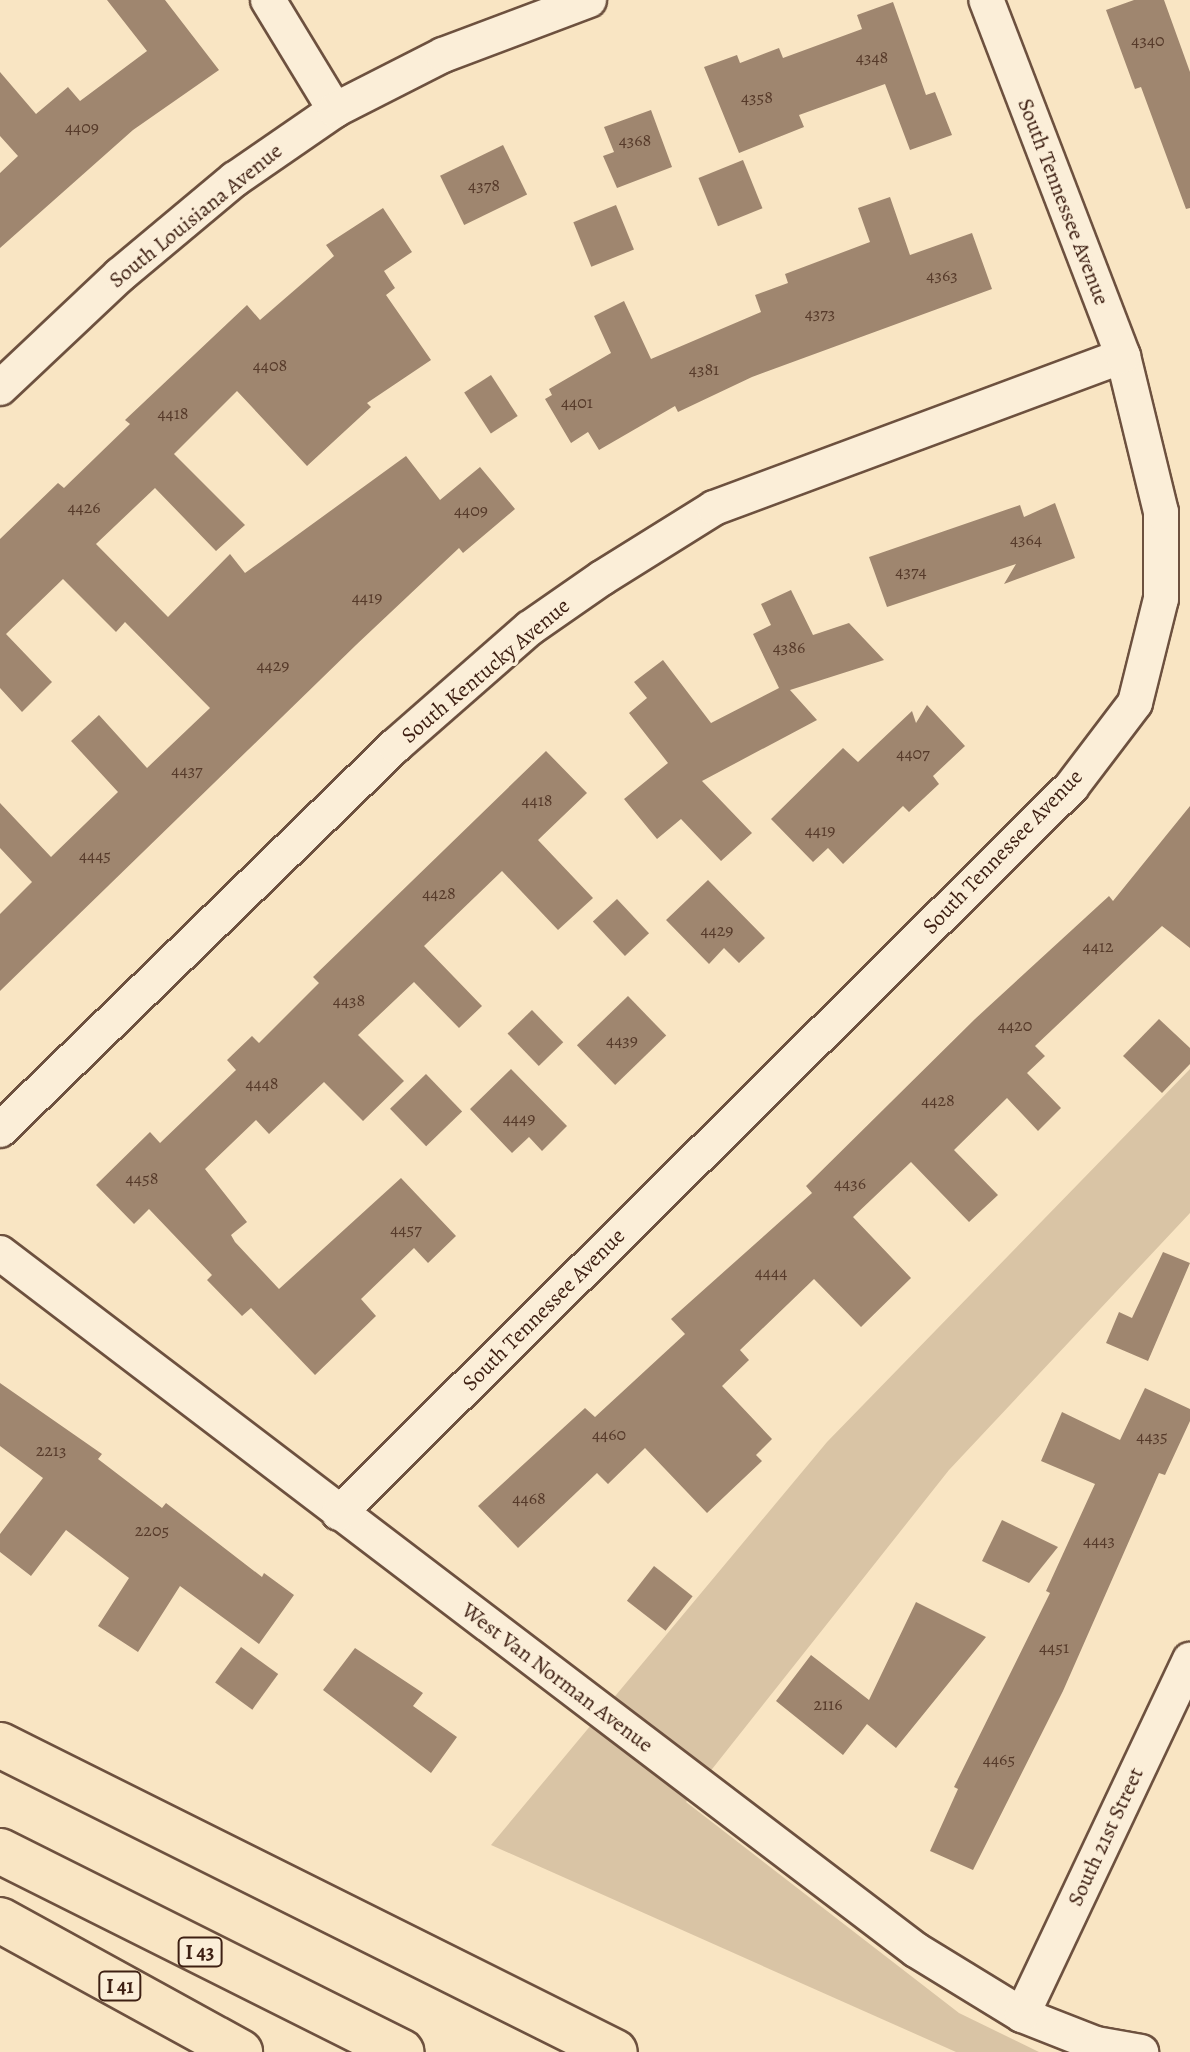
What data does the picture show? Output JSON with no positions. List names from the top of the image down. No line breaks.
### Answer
{"streets":{"highway":["I 43","I 41"],"street":["South Tennessee Avenue","South Louisiana Avenue","South Kentucky Avenue","West Van Norman Avenue","South 21st Street"]},"crossings":[["South Tennessee Avenue","South Kentucky Avenue"],["South Tennessee Avenue","West Van Norman Avenue"],["West Van Norman Avenue","South 21st Street"]],"house_numbers":["4340","4348","4358","4409","4368","4378","4363","4373","4408","4381","4401","4418","4426","4409","4364","4374","4419","4386","4429","4407","4437","4418","4419","4445","4428","4429","4412","4438","4420","4439","4448","4428","4449","4458","4436","4457","4444","4460","4435","2213","4468","2205","4443","4451","2116","4465"]}
